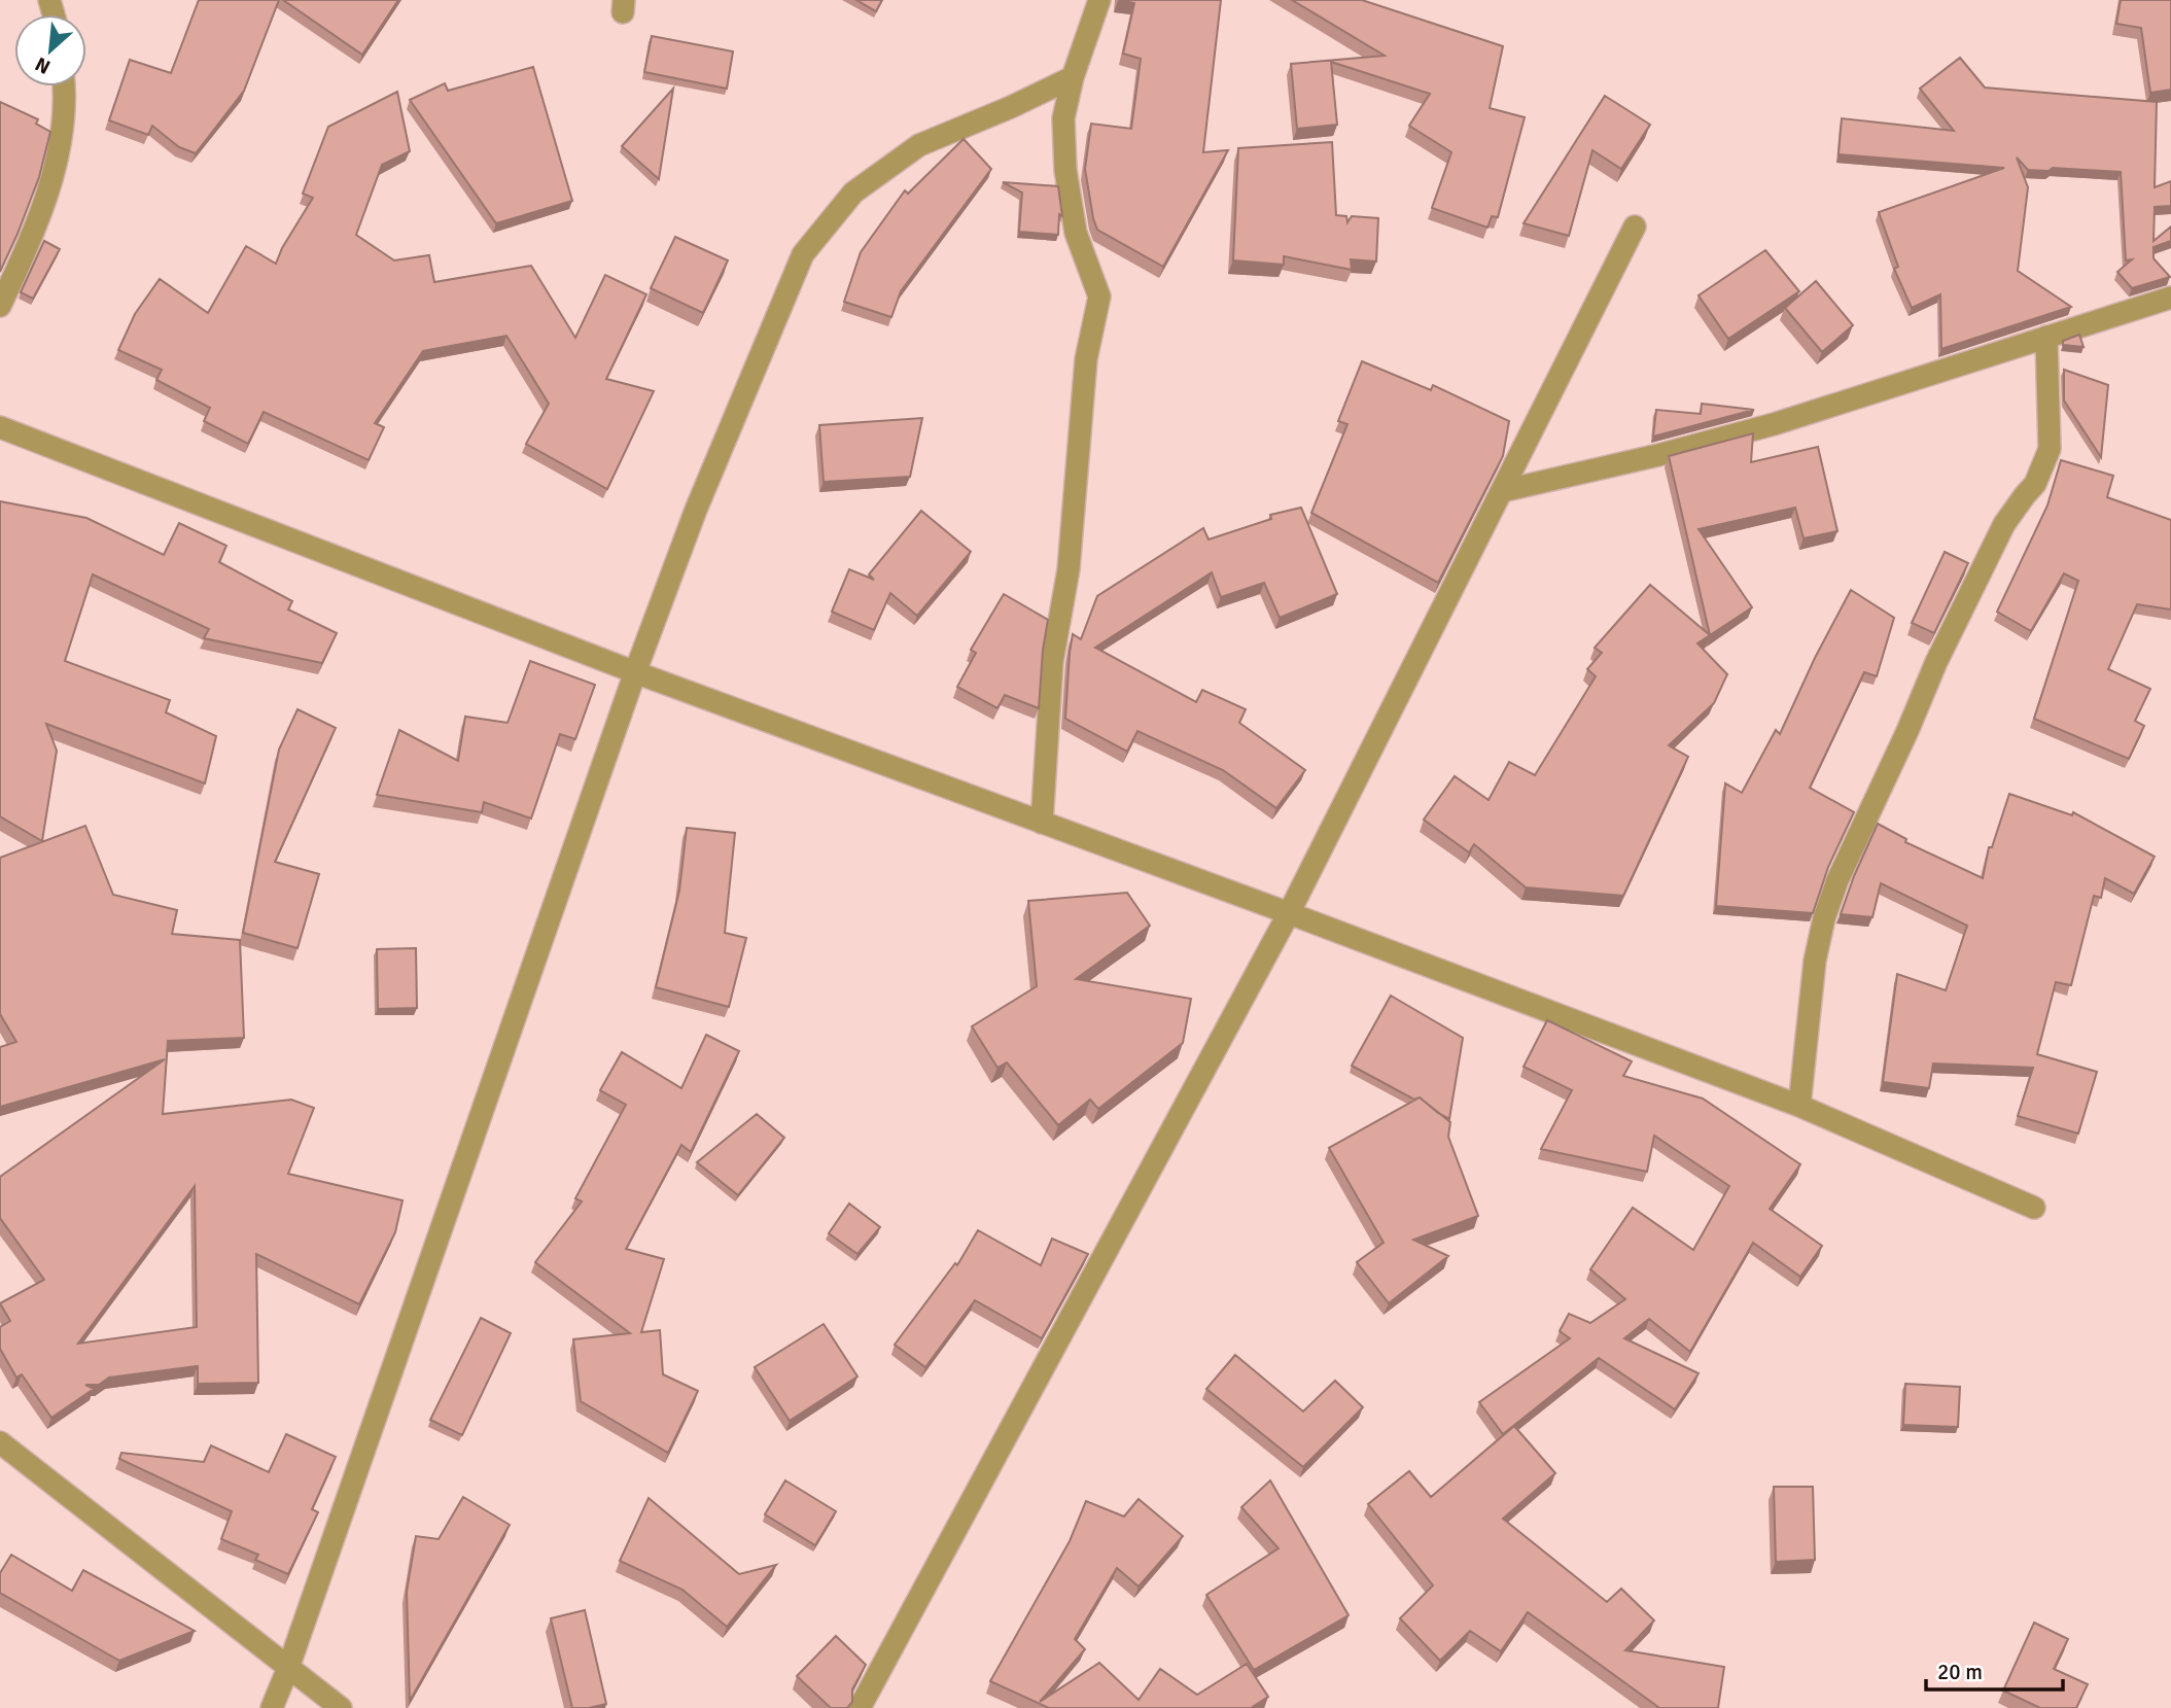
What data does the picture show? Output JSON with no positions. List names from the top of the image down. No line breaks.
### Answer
{"scale_bar":"20 m","north":"bottom left"}
